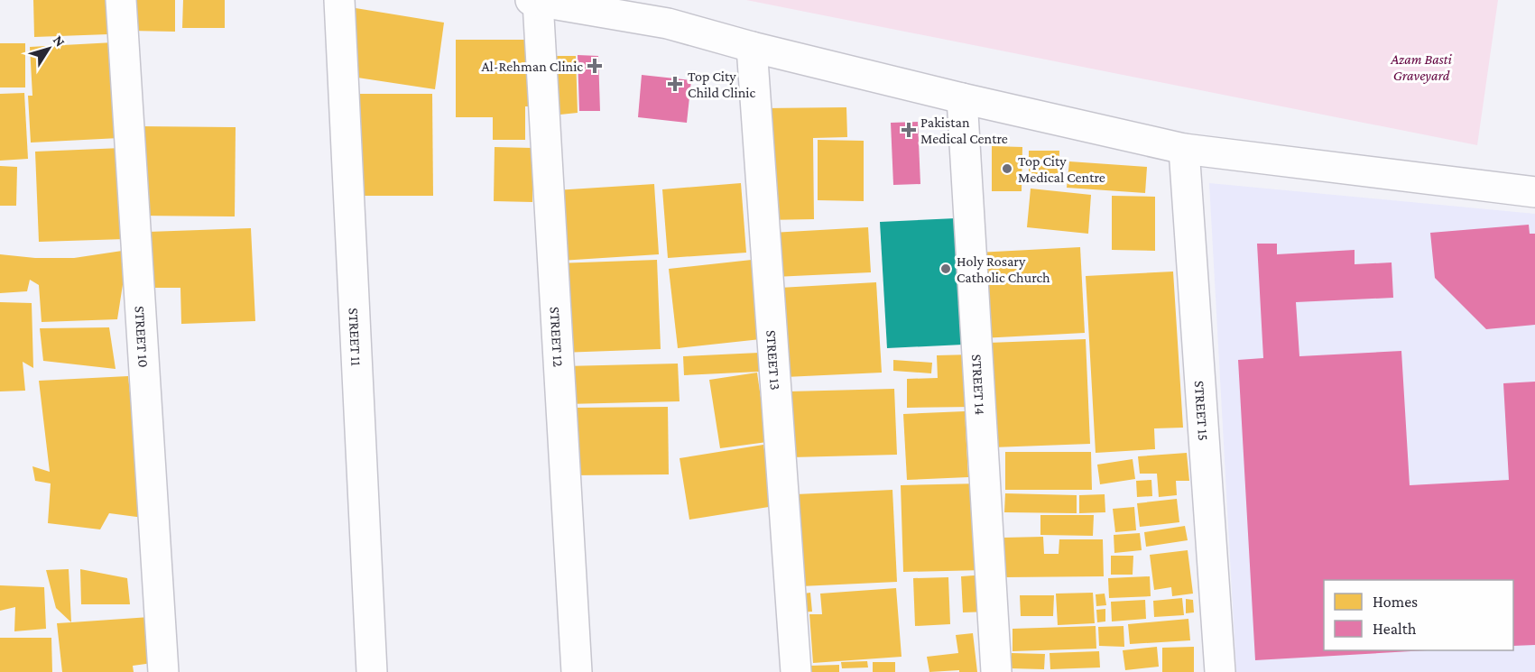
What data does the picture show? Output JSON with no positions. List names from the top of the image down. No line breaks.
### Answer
{"streets":{"street":["STREET 10","STREET 11","STREET 12","STREET 13","STREET 14","STREET 15"]},"parks":["Azam Basti Graveyard"],"places":{"health":["Al-Rehman Clinic","Top City Child Clinic","Pakistan Medical Centre"],"other":["Top City Medical Centre","Holy Rosary Catholic Church"]},"legend":["Homes","Health"],"north":"top right"}
